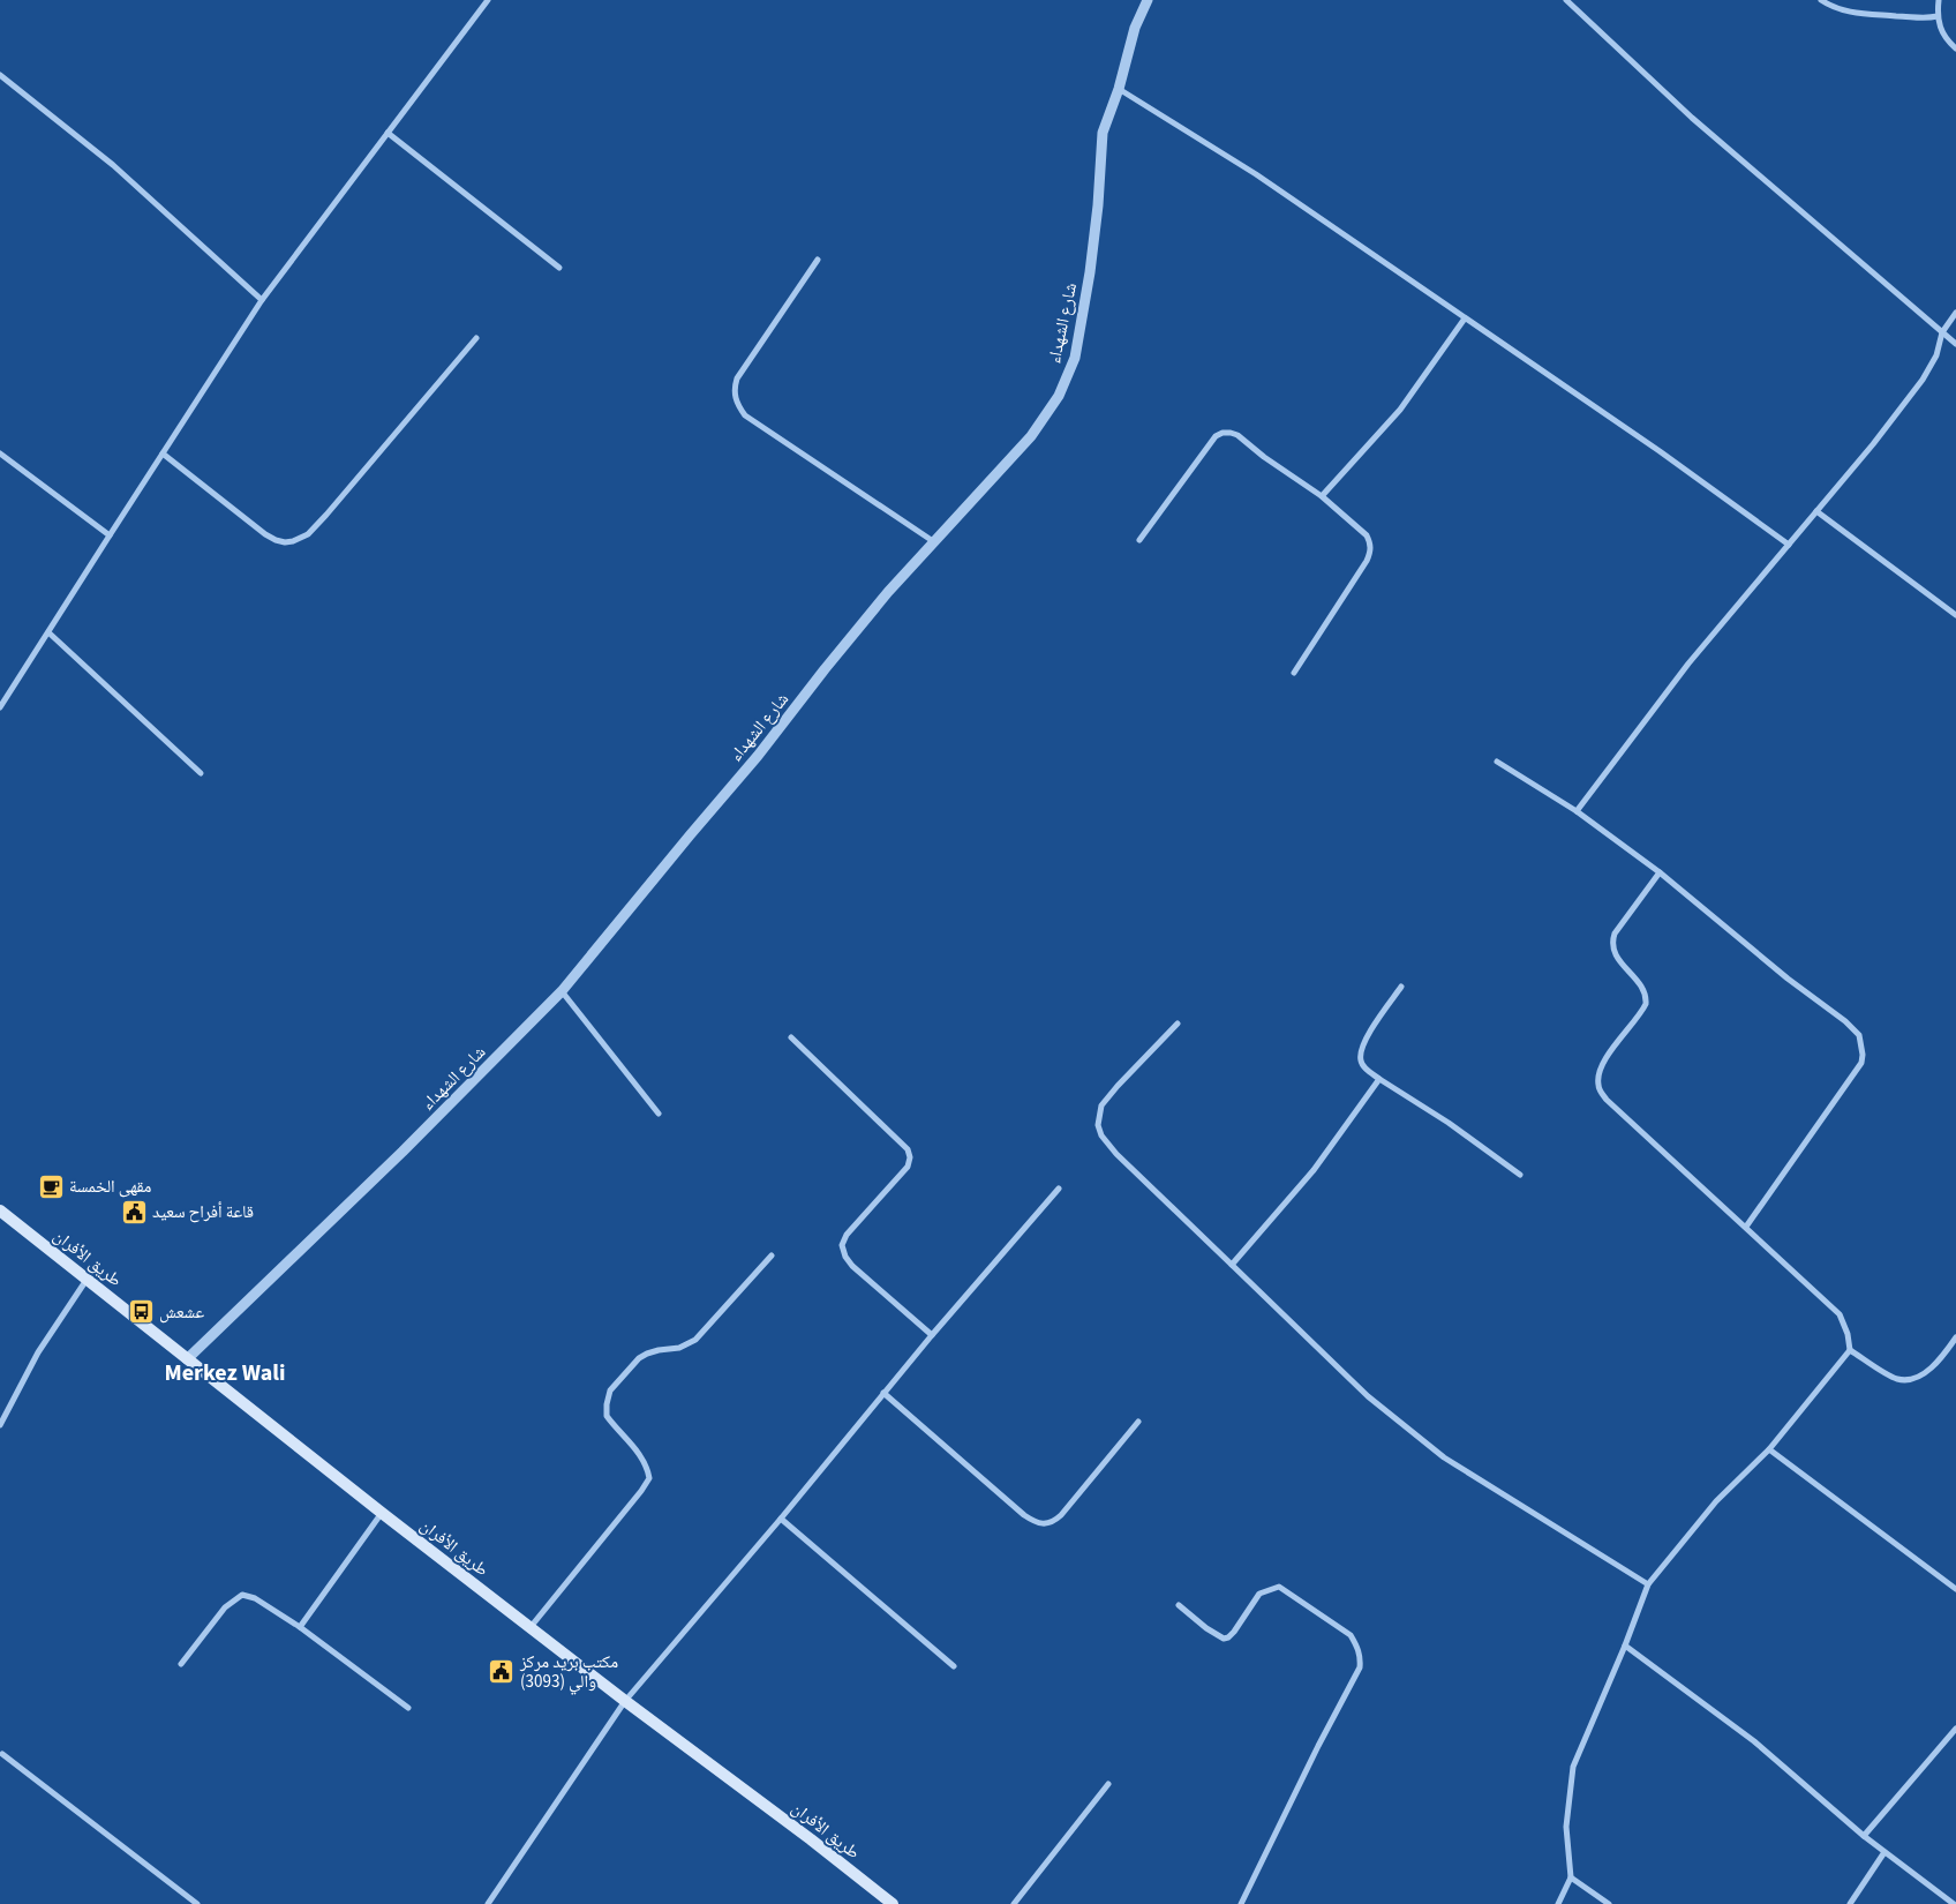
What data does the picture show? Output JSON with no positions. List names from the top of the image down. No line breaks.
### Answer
{"streets":{"main road":["طريق الأفران"],"street":["شارع الشهداء"]},"crossings":[["شارع الشهداء","طريق الأفران"]],"districts":["Merkez Wali"],"places":{"cafe":["مقهى الخمسة"],"public building":["قاعة أفراح سعيد","مكتب بريد مركز والي (3093)"],"bus stop":["عشعش"]}}
